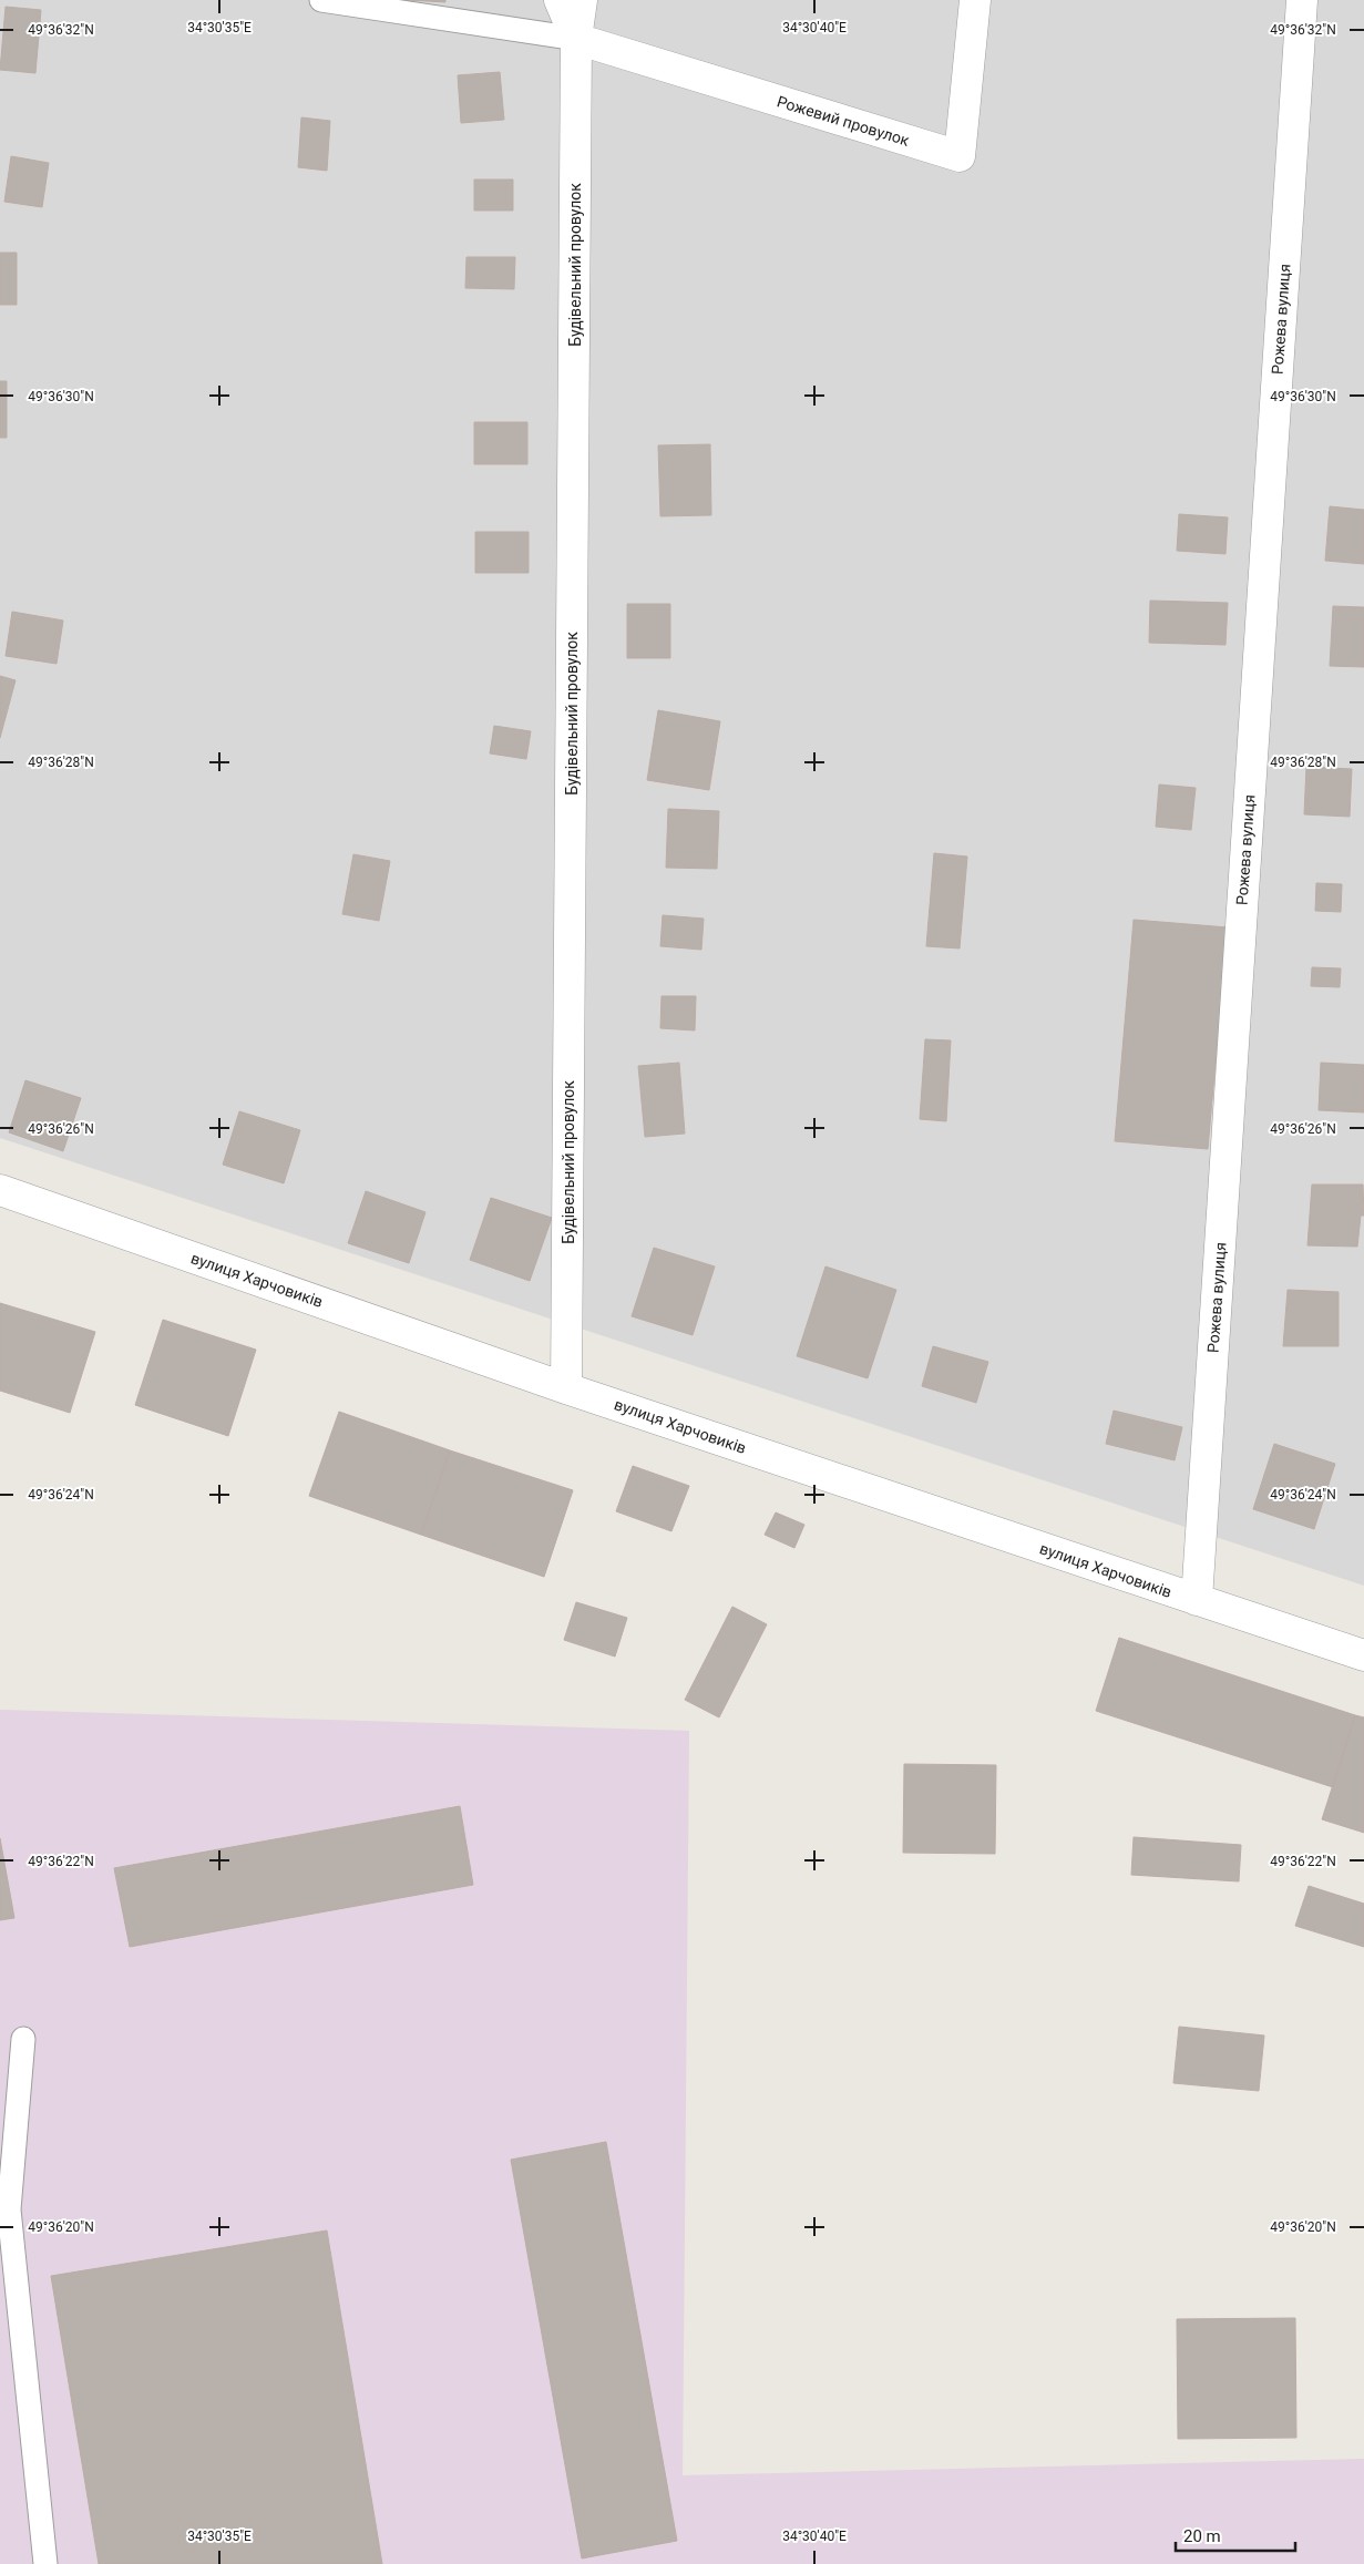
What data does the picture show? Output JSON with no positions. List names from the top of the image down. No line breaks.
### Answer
{"streets":{"street":["Рожевий провулок","Будівельний провулок","Рожева вулиця","вулиця Харчовиків"]},"crossings":[["Рожевий провулок","Будівельний провулок"],["Будівельний провулок","вулиця Харчовиків"],["Рожева вулиця","вулиця Харчовиків"]],"scale_bar":"20 m","coordinates":["34°30'35\"E","34°30'40\"E","49°36'32\"N","49°36'30\"N","49°36'28\"N","49°36'26\"N","49°36'24\"N","49°36'22\"N","49°36'20\"N"]}
